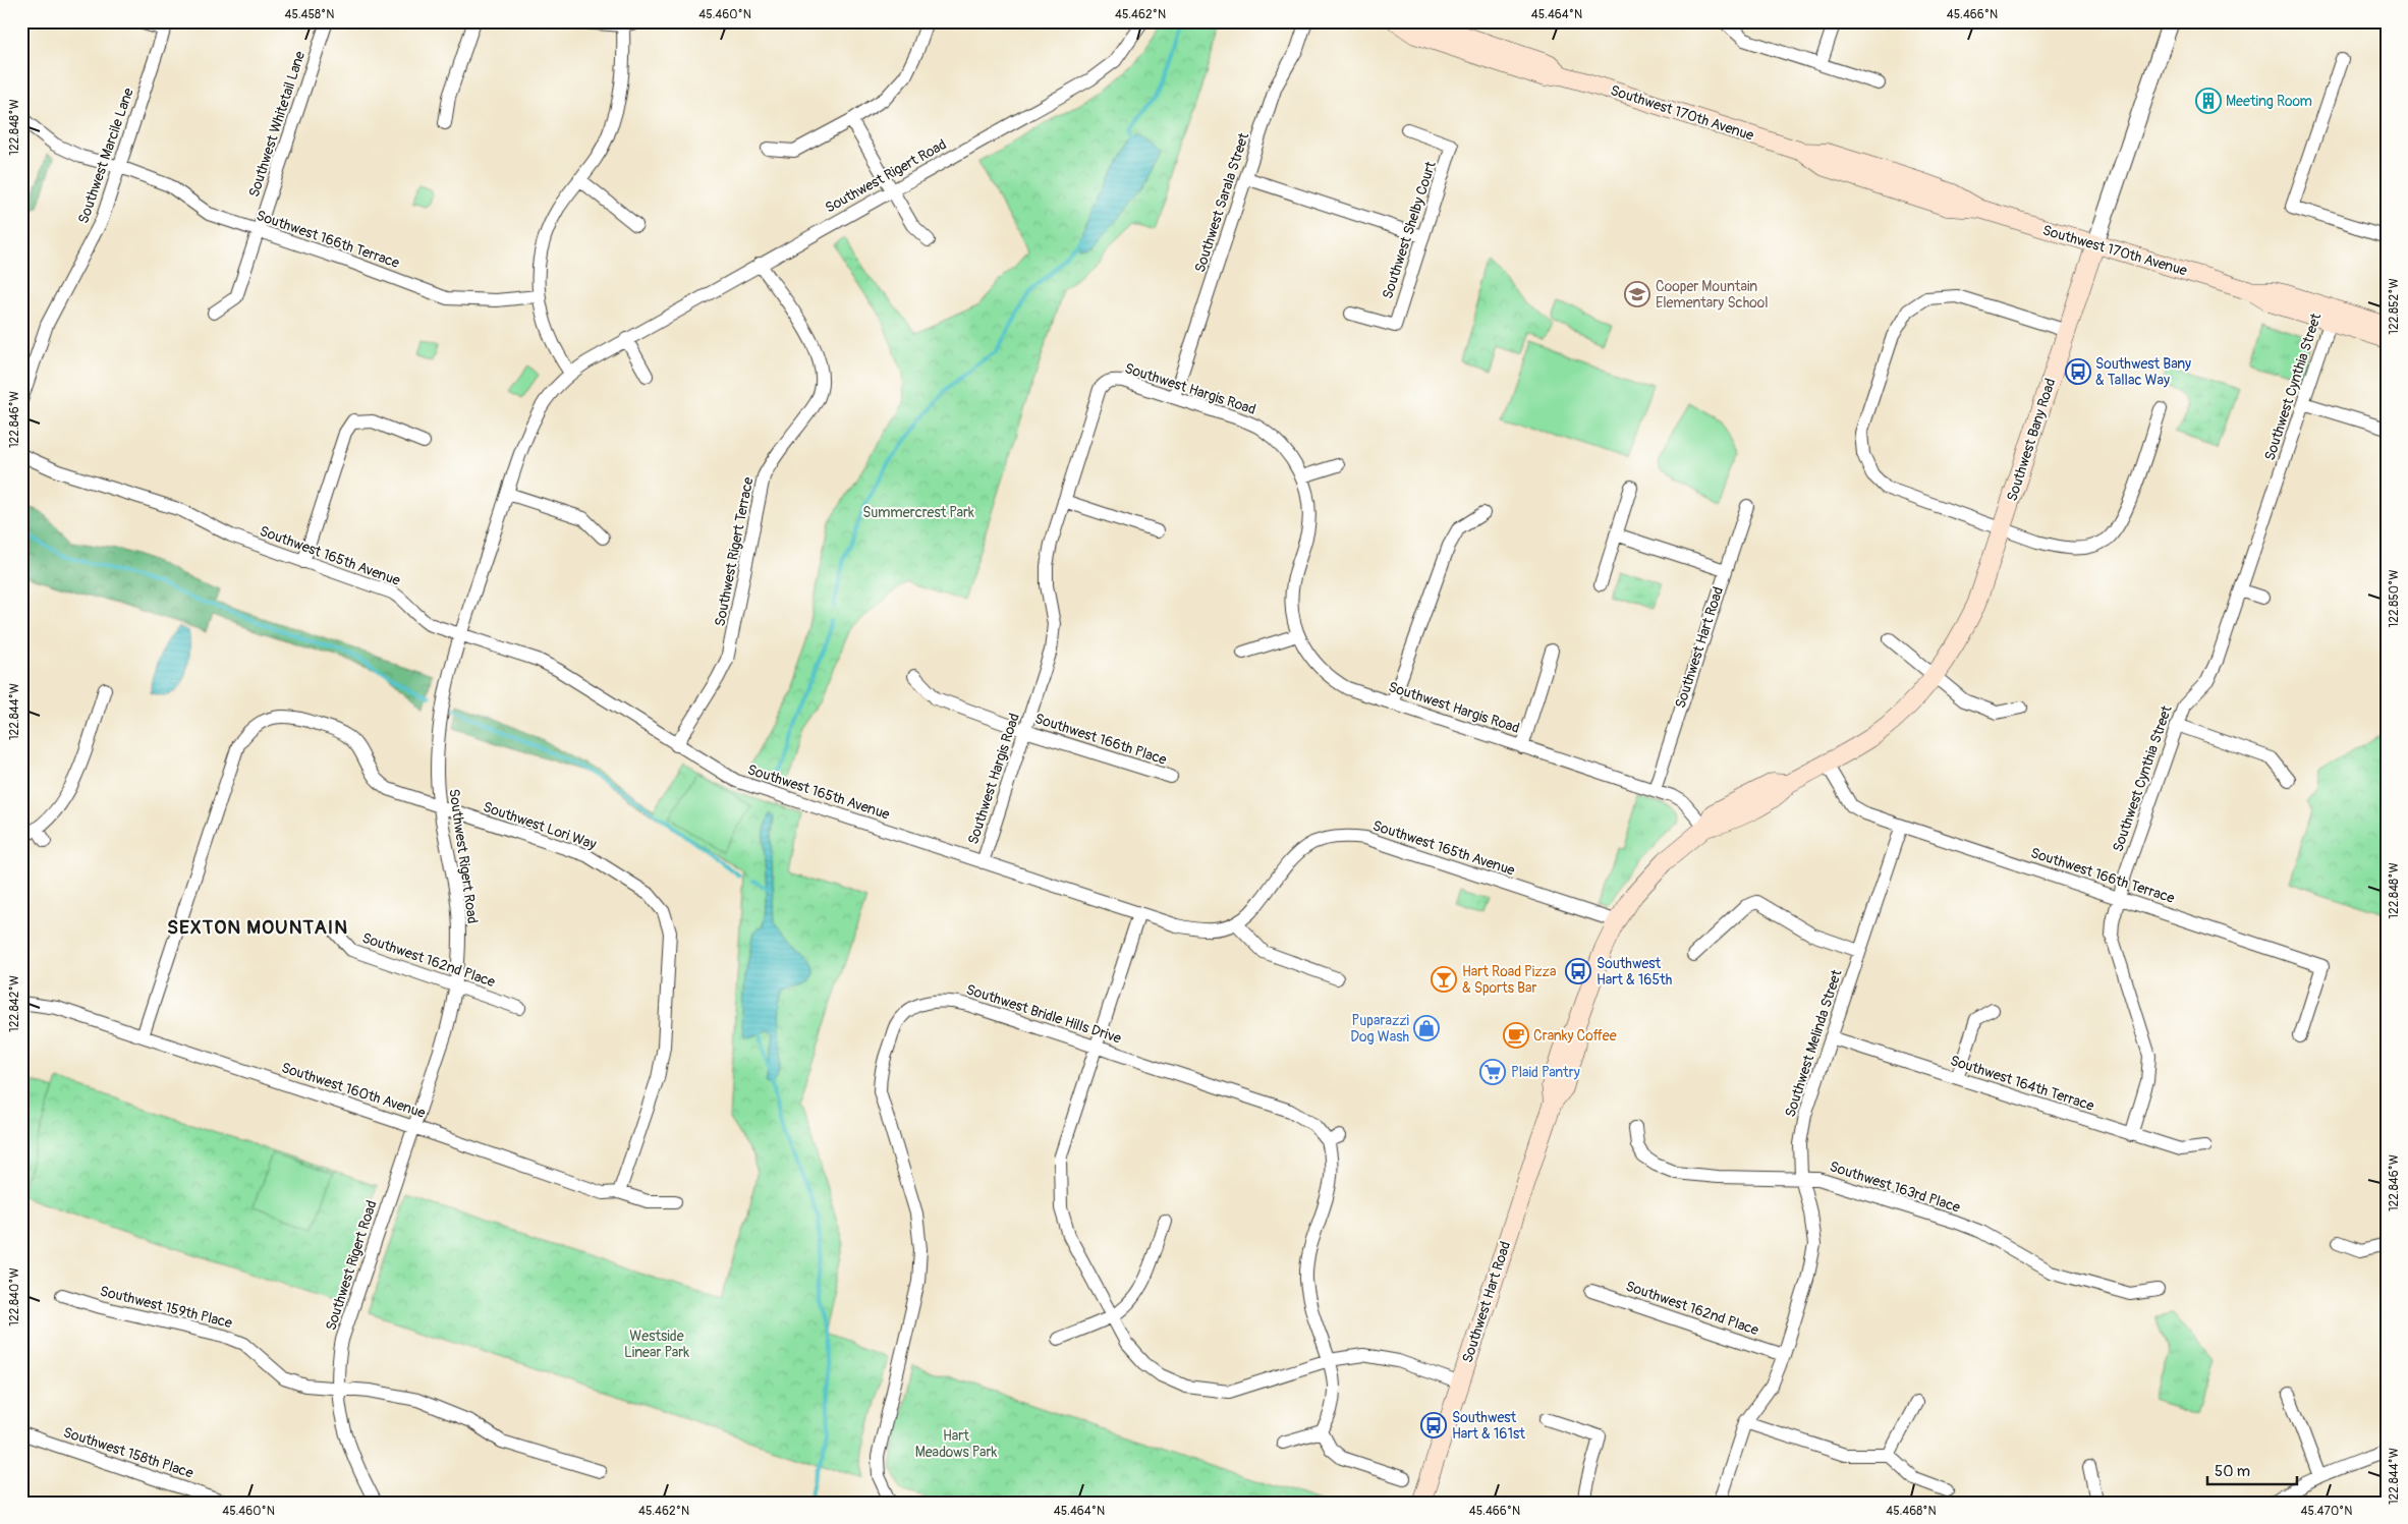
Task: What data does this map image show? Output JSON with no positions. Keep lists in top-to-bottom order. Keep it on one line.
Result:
{"streets":{"main road":["Southwest 170th Avenue","Southwest Bany Road","Southwest Hart Road"],"street":["Southwest Whitetail Lane","Southwest Marcile Lane","Southwest Rigert Road","Southwest Sarala Street","Southwest Shelby Court","Southwest 166th Terrace","Southwest Cynthia Street","Southwest Hargis Road","Southwest Rigert Terrace","Southwest 165th Avenue","Southwest 166th Place","Southwest Lori Way","Southwest 162nd Place","Southwest Bridle Hills Drive","Southwest Melinda Street","Southwest 164th Terrace","Southwest 160th Avenue","Southwest 163rd Place","Southwest 159th Place","Southwest 158th Place"]},"crossings":[["Southwest 170th Avenue","Southwest Cynthia Street"],["Southwest 170th Avenue","Southwest Bany Road"],["Southwest Whitetail Lane","Southwest 166th Terrace"],["Southwest Marcile Lane","Southwest 166th Terrace"],["Southwest Rigert Road","Southwest Rigert Terrace"],["Southwest Rigert Road","Southwest 165th Avenue"],["Southwest Rigert Road","Southwest Lori Way"],["Southwest Rigert Road","Southwest 162nd Place"],["Southwest Rigert Road","Southwest 160th Avenue"],["Southwest Rigert Road","Southwest 159th Place"],["Southwest Sarala Street","Southwest Hargis Road"],["Southwest 166th Terrace","Southwest Cynthia Street"],["Southwest 166th Terrace","Southwest Bany Road"],["Southwest 166th Terrace","Southwest Melinda Street"],["Southwest Cynthia Street","Southwest 164th Terrace"],["Southwest Hargis Road","Southwest Bany Road"],["Southwest Hargis Road","Southwest 165th Avenue"],["Southwest Hargis Road","Southwest Hart Road"],["Southwest Hargis Road","Southwest 166th Place"],["Southwest Bany Road","Southwest 165th Avenue"],["Southwest Bany Road","Southwest Hart Road"],["Southwest Rigert Terrace","Southwest 165th Avenue"],["Southwest 165th Avenue","Southwest Hart Road"],["Southwest Lori Way","Southwest 160th Avenue"],["Southwest 162nd Place","Southwest Melinda Street"],["Southwest Melinda Street","Southwest 164th Terrace"],["Southwest Melinda Street","Southwest 163rd Place"]],"districts":["SEXTON MOUNTAIN"],"parks":["Summercrest Park","Westside Linear Park","Hart Meadows Park"],"places":{"building":["Meeting Room"],"school or university":["Cooper Mountain Elementary School"],"bus stop":["Southwest Bany & Tallac Way","Southwest Hart & 165th","Southwest Hart & 161st"],"bar":["Hart Road Pizza & Sports Bar"],"shop":["Puparazzi Dog Wash"],"cafe":["Cranky Coffee"],"supermarket":["Plaid Pantry"]},"scale_bar":"50 m","coordinates":["45.458°N","45.460°N","45.462°N","45.464°N","45.466°N","122.848°W","122.852°W","122.846°W","122.850°W","122.844°W","122.842°W","122.840°W","45.468°N","45.470°N"]}
